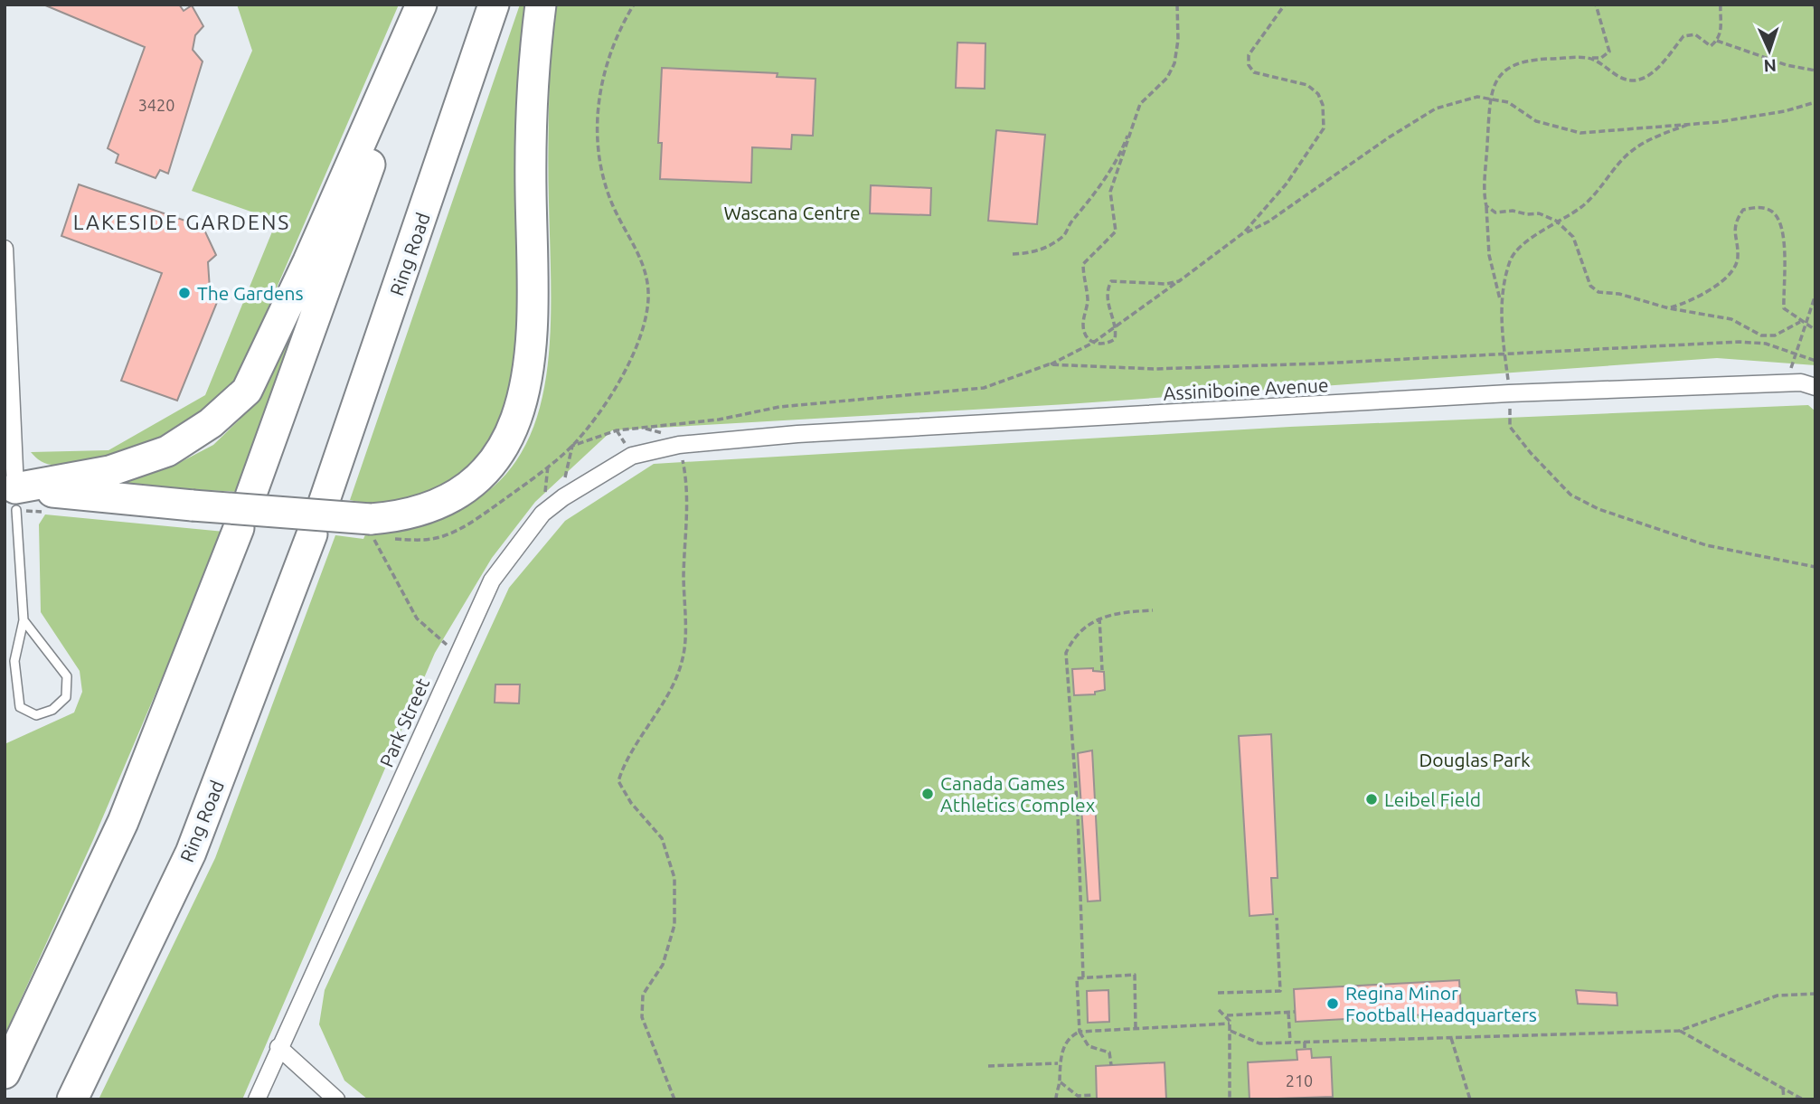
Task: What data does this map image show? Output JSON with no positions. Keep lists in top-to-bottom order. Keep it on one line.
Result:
{"streets":{"highway":["Ring Road"],"street":["Assiniboine Avenue","Park Street"]},"crossings":[["Assiniboine Avenue","Park Street"]],"districts":["LAKESIDE GARDENS"],"parks":["Wascana Centre","Douglas Park"],"places":["The Gardens","Canada Games Athletics Complex","Leibel Field","Regina Minor Football Headquarters"],"house_numbers":["3420","210"],"north":"bottom"}
